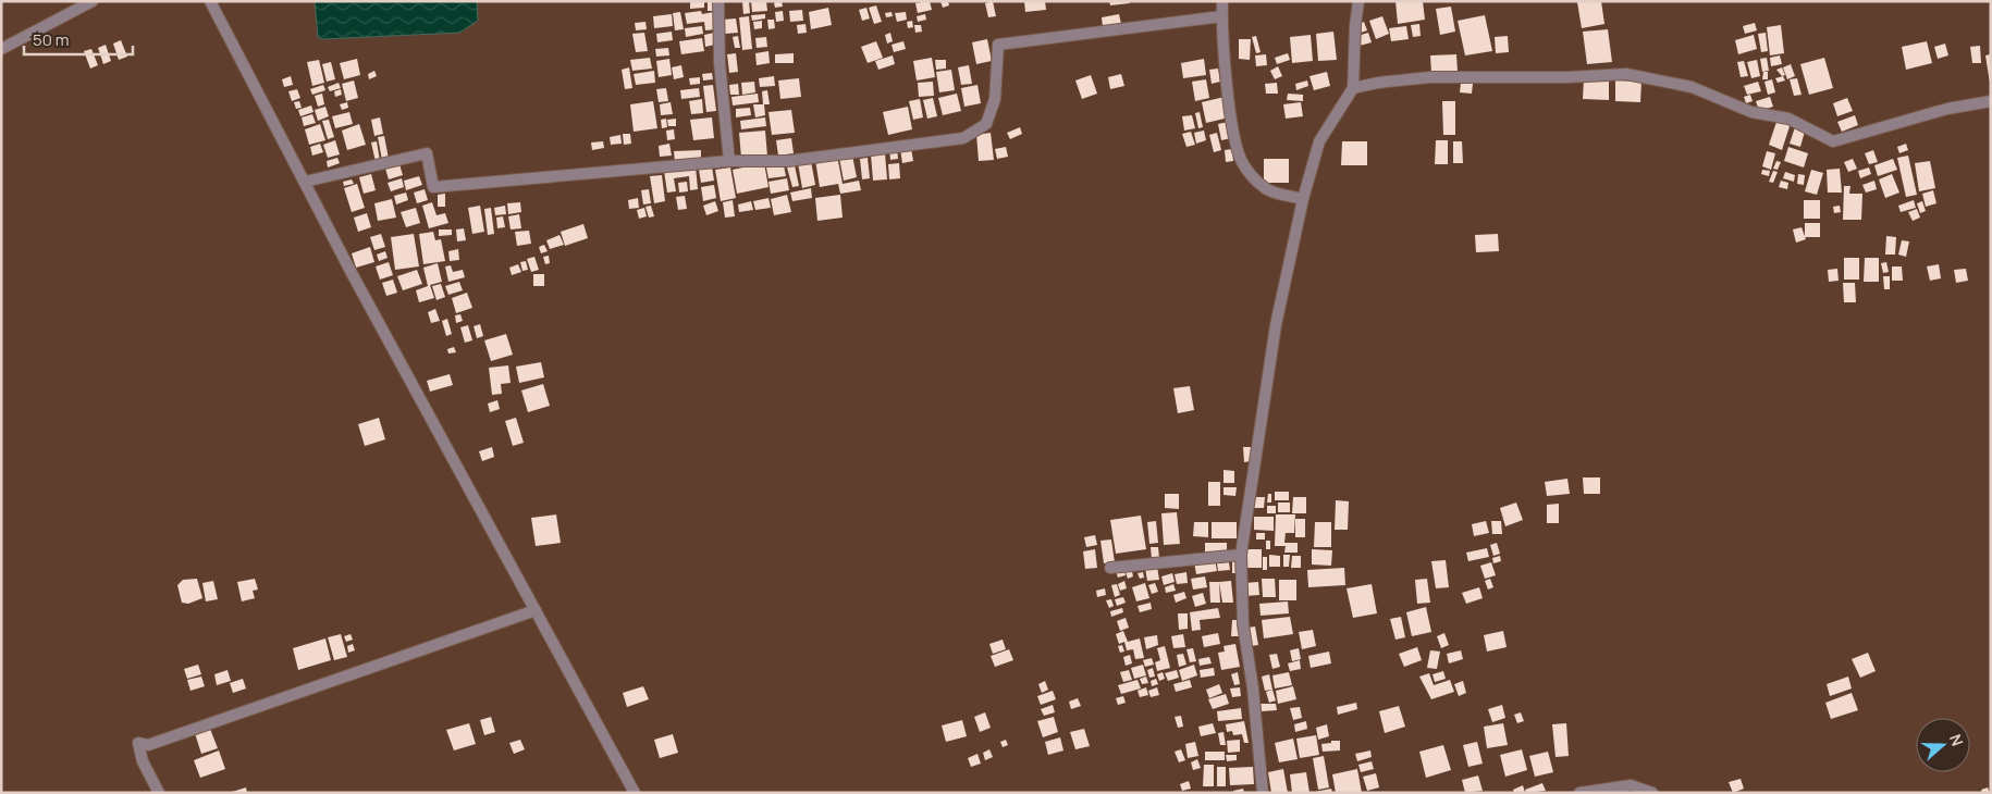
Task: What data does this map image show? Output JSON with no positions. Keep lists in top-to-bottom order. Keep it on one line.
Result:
{"scale_bar":"50 m","north":"right"}
